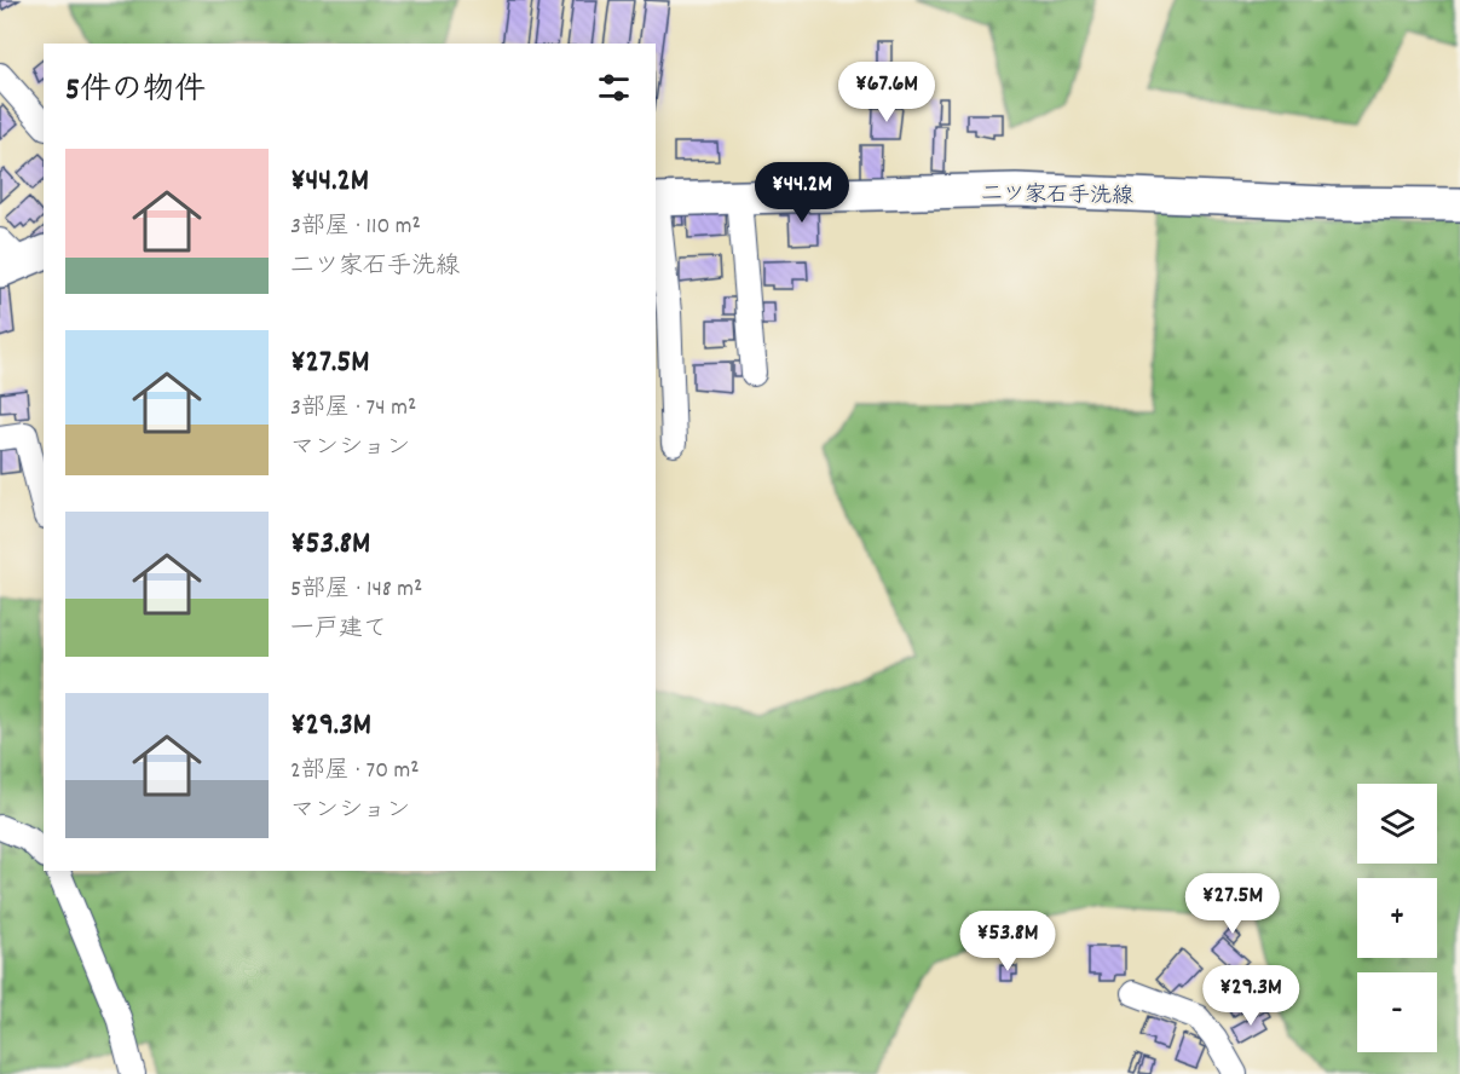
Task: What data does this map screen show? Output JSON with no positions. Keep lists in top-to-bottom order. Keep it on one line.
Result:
{"streets":{"street":["二ツ家石手洗線"]},"page":{"heading":"5件の物件","price":["¥67.6M","¥44.2M","¥27.5M","¥53.8M","¥29.3M"],"list":[{"name":"¥44.2M","note":"3部屋 · 110 m² · 二ツ家石手洗線"},{"name":"¥27.5M","note":"3部屋 · 74 m² · マンション"},{"name":"¥53.8M","note":"5部屋 · 148 m² · 一戸建て"},{"name":"¥29.3M","note":"2部屋 · 70 m² · マンション"}],"map_buttons":["+","−"]}}
